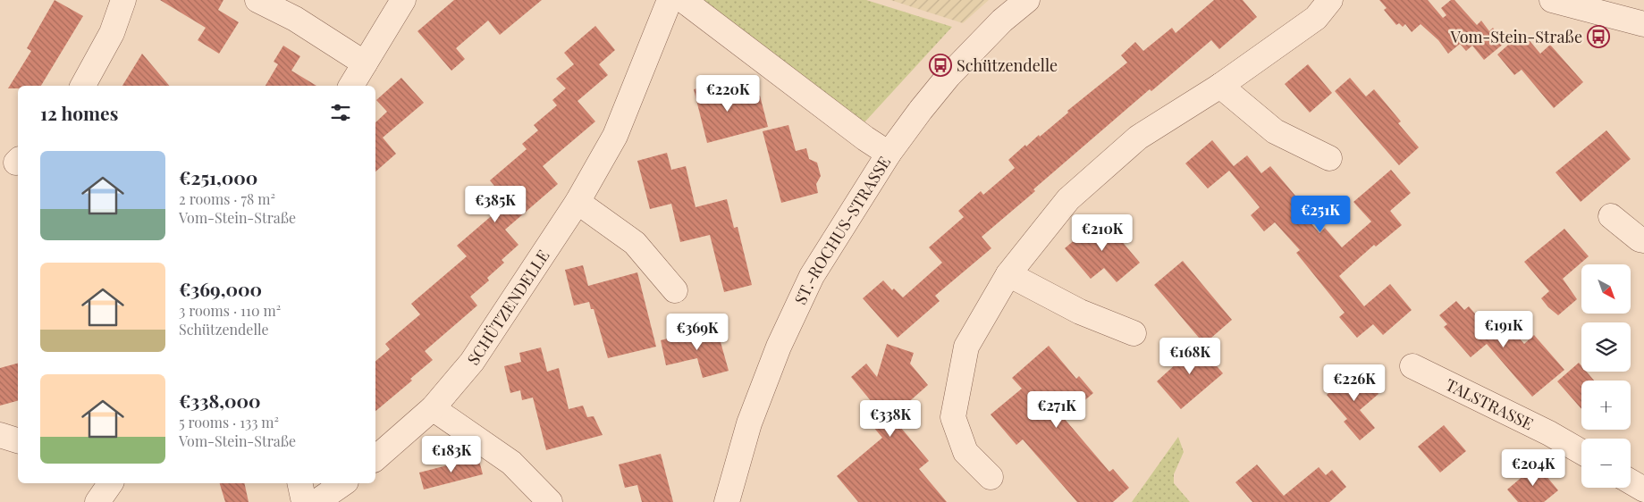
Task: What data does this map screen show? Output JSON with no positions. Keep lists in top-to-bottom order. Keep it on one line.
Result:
{"streets":{"street":["ST.-ROCHUS-STRASSE","SCHÜTZENDELLE","TALSTRASSE"]},"places":{"bus stop":["Vom-Stein-Straße","Schützendelle"]},"north":"bottom right","page":{"price":["€220K","€385K","€251K","€210K","€191K","€369K","€168K","€226K","€271K","€338K","€183K","€204K"],"heading":"12 homes","list":[{"name":"€251,000","note":"2 rooms · 78 m² · Vom-Stein-Straße"},{"name":"€369,000","note":"3 rooms · 110 m² · Schützendelle"},{"name":"€338,000","note":"5 rooms · 133 m² · Vom-Stein-Straße"}],"map_buttons":["+","−"]}}
